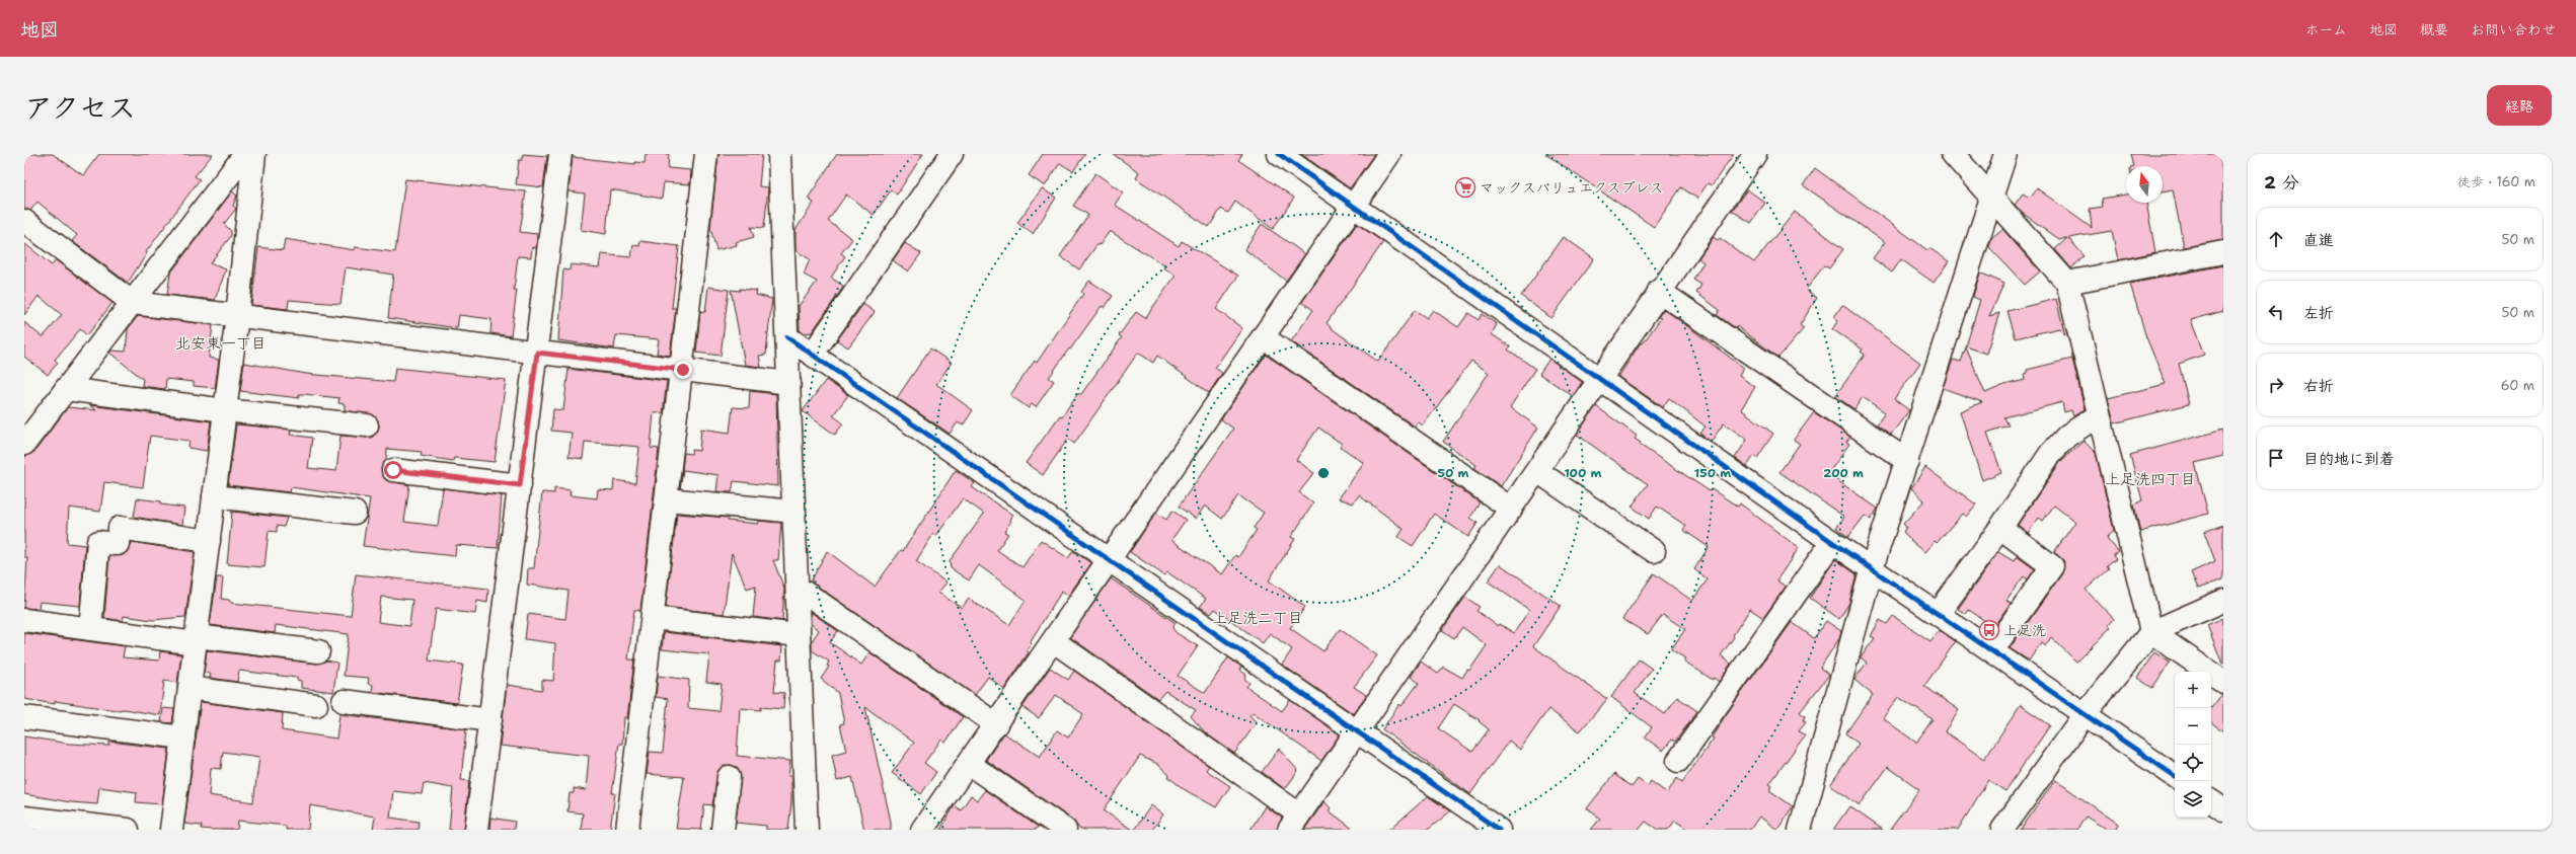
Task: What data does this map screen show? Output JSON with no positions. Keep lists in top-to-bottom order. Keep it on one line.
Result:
{"districts":["北安東一丁目","上足洗四丁目","上足洗二丁目"],"places":{"supermarket":["マックスバリュエクスプレス"],"bus stop":["上足洗"]},"north":"top","page":{"header":"地図","nav":["ホーム","地図","概要","お問い合わせ"],"title":"アクセス","buttons":"経路","heading":["2 分","徒歩 · 160 m"],"list":[["直進","50 m"],["左折","50 m"],["右折","60 m"],"目的地に到着"],"map_buttons":["+","−"]},"rings":["50 m","100 m","150 m","200 m"]}
